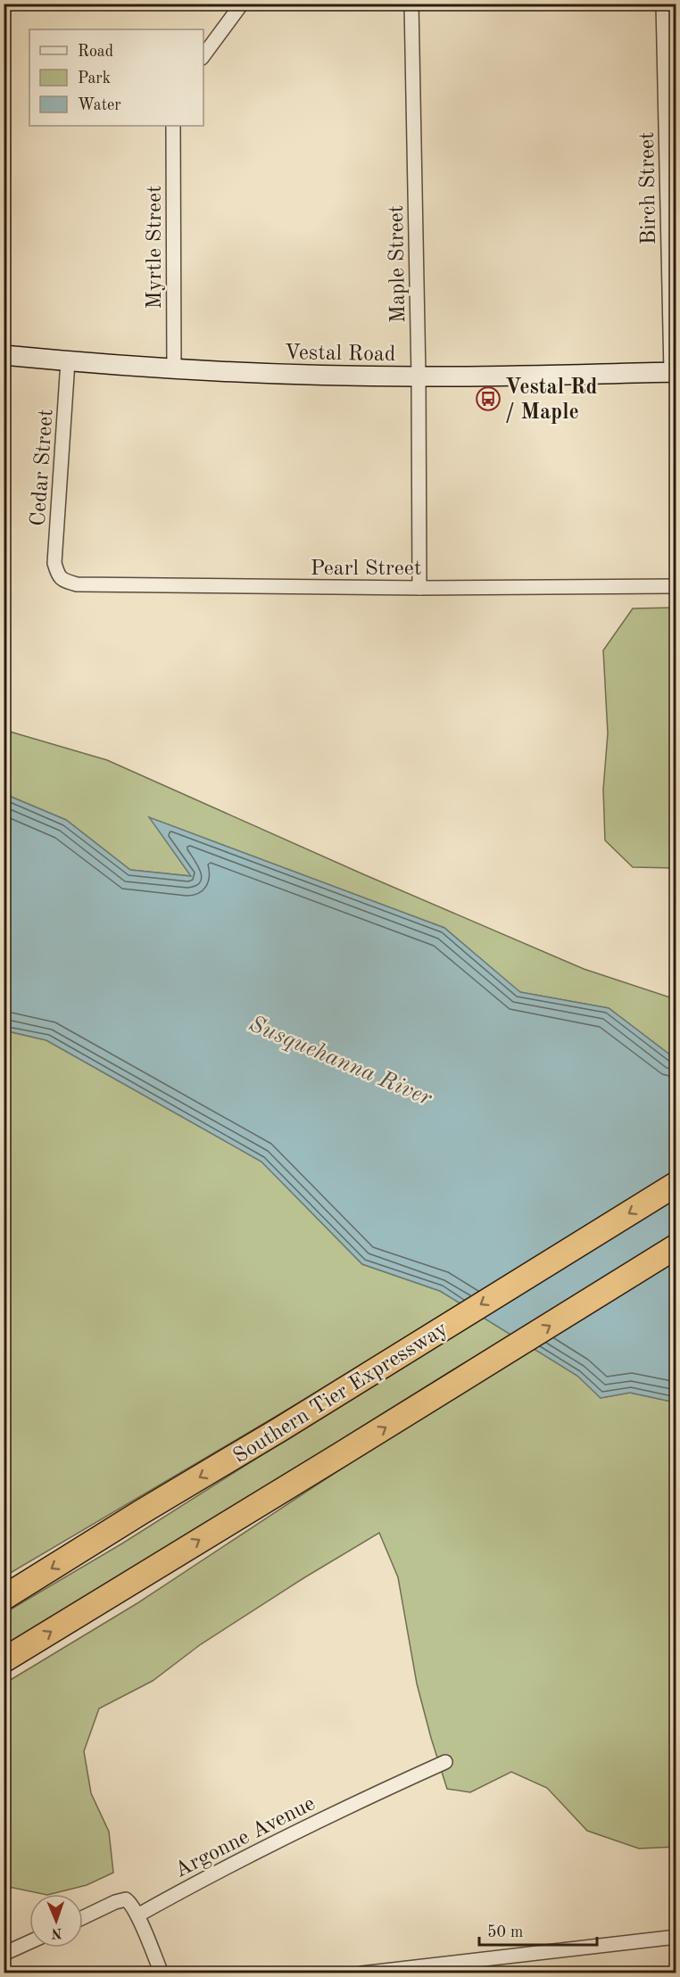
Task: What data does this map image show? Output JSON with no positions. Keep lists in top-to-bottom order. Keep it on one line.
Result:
{"streets":{"highway":["Southern Tier Expressway"],"street":["Birch Street","Myrtle Street","Maple Street","Vestal Road","Cedar Street","Pearl Street","Argonne Avenue"]},"crossings":[["Birch Street","Vestal Road"],["Myrtle Street","Vestal Road"],["Maple Street","Vestal Road"],["Maple Street","Pearl Street"],["Vestal Road","Cedar Street"],["Cedar Street","Pearl Street"]],"water":["Susquehanna River"],"places":{"bus stop":["Vestal Rd / Maple"]},"legend":["Road","Park","Water"],"scale_bar":"50 m","north":"bottom"}
